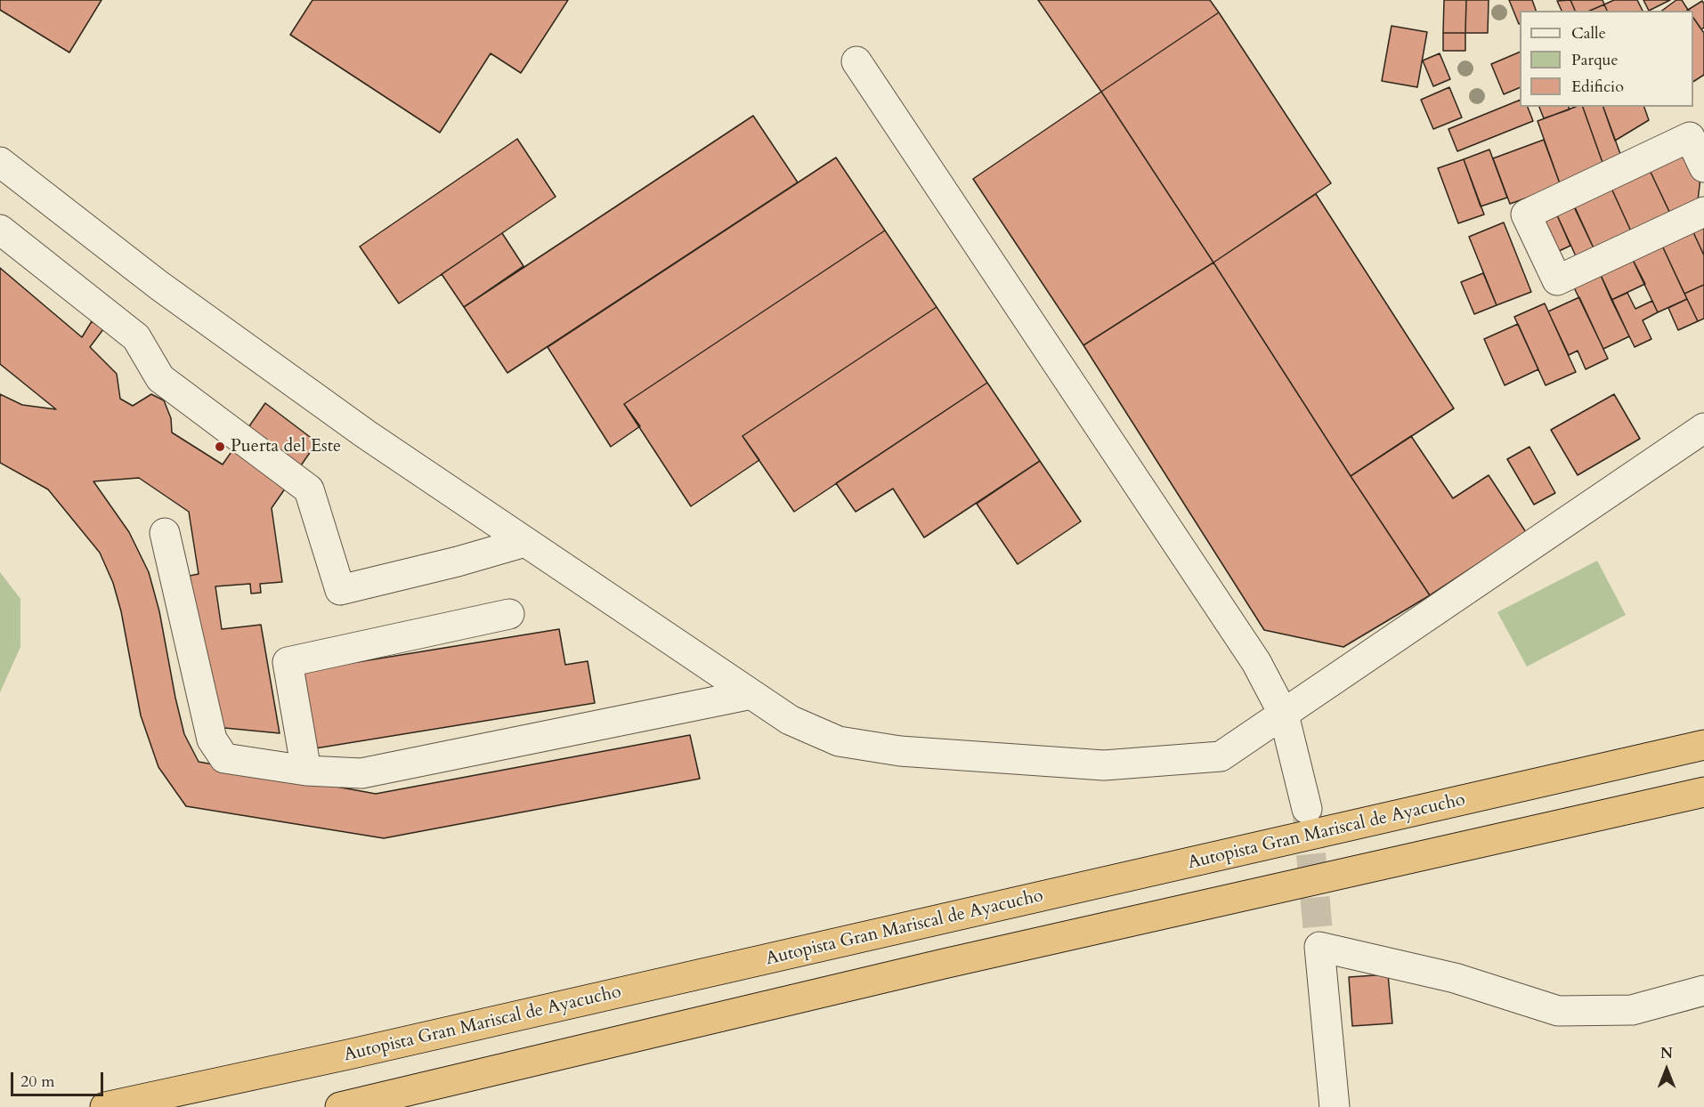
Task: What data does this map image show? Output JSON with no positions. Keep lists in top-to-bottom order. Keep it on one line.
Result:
{"streets":{"highway":["Autopista Gran Mariscal de Ayacucho"]},"places":["Puerta del Este"],"legend":["Calle","Parque","Edificio"],"scale_bar":"20 m","north":"top"}
